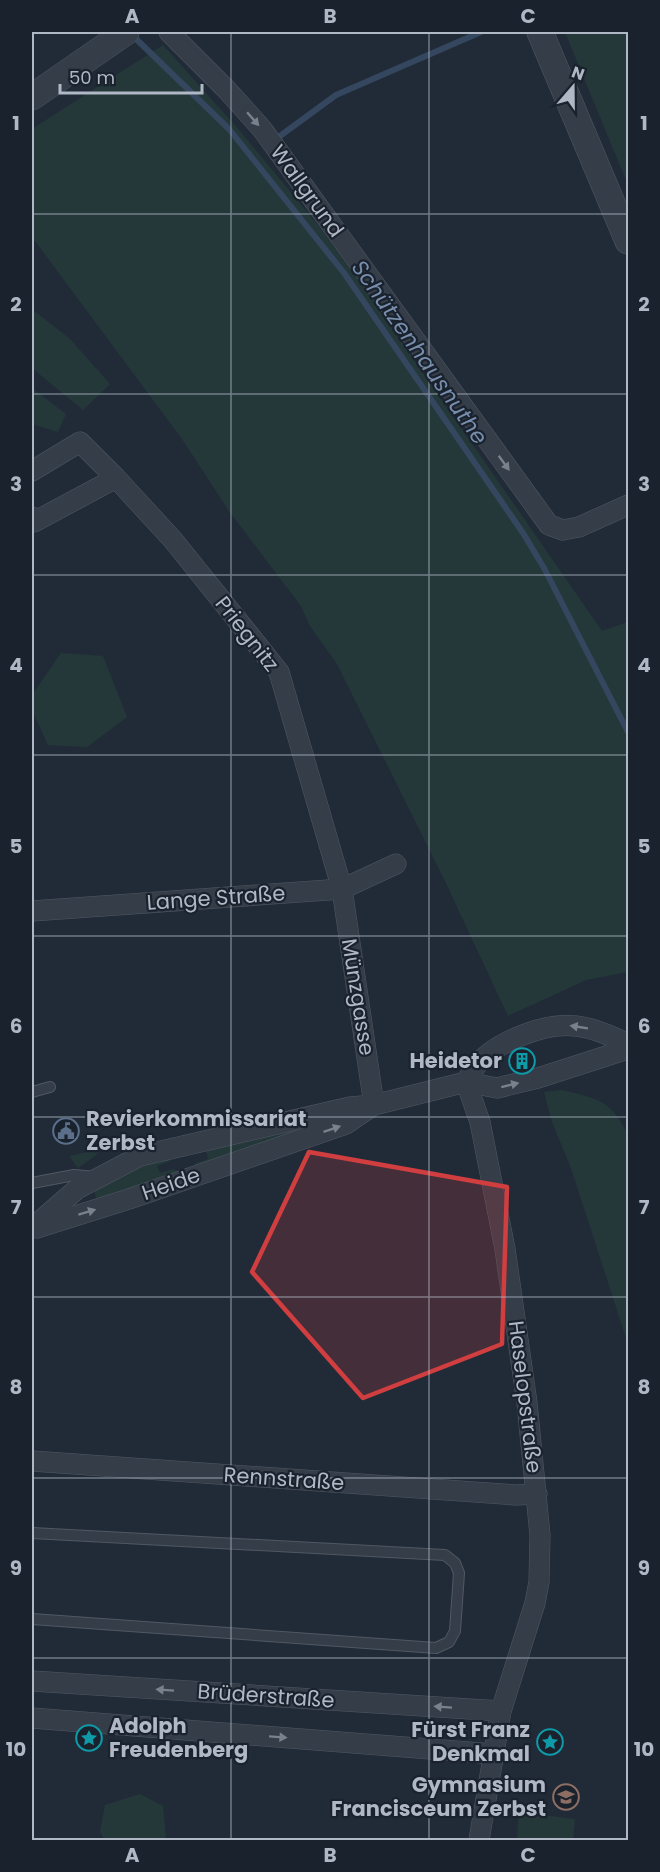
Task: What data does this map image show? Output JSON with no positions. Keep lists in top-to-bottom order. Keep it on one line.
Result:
{"streets":{"street":["Wallgrund","Priegnitz","Lange Straße","Münzgasse","Heide","Haselopstraße","Rennstraße","Brüderstraße"]},"crossings":[["Priegnitz","Lange Straße"],["Priegnitz","Münzgasse"],["Lange Straße","Münzgasse"],["Münzgasse","Heide"],["Heide","Haselopstraße"],["Haselopstraße","Rennstraße"],["Haselopstraße","Brüderstraße"]],"one_way":["Wallgrund"],"water":["Schützenhausnuthe"],"places":{"building":["Heidetor"],"public building":["Revierkommissariat Zerbst"],"place":["Adolph Freudenberg","Fürst Franz Denkmal"],"school or university":["Gymnasium Francisceum Zerbst"]},"scale_bar":"50 m","north":"top","grid":{"columns":["A","B","C"],"rows":["1","2","3","4","5","6","7","8","9","10"]}}
